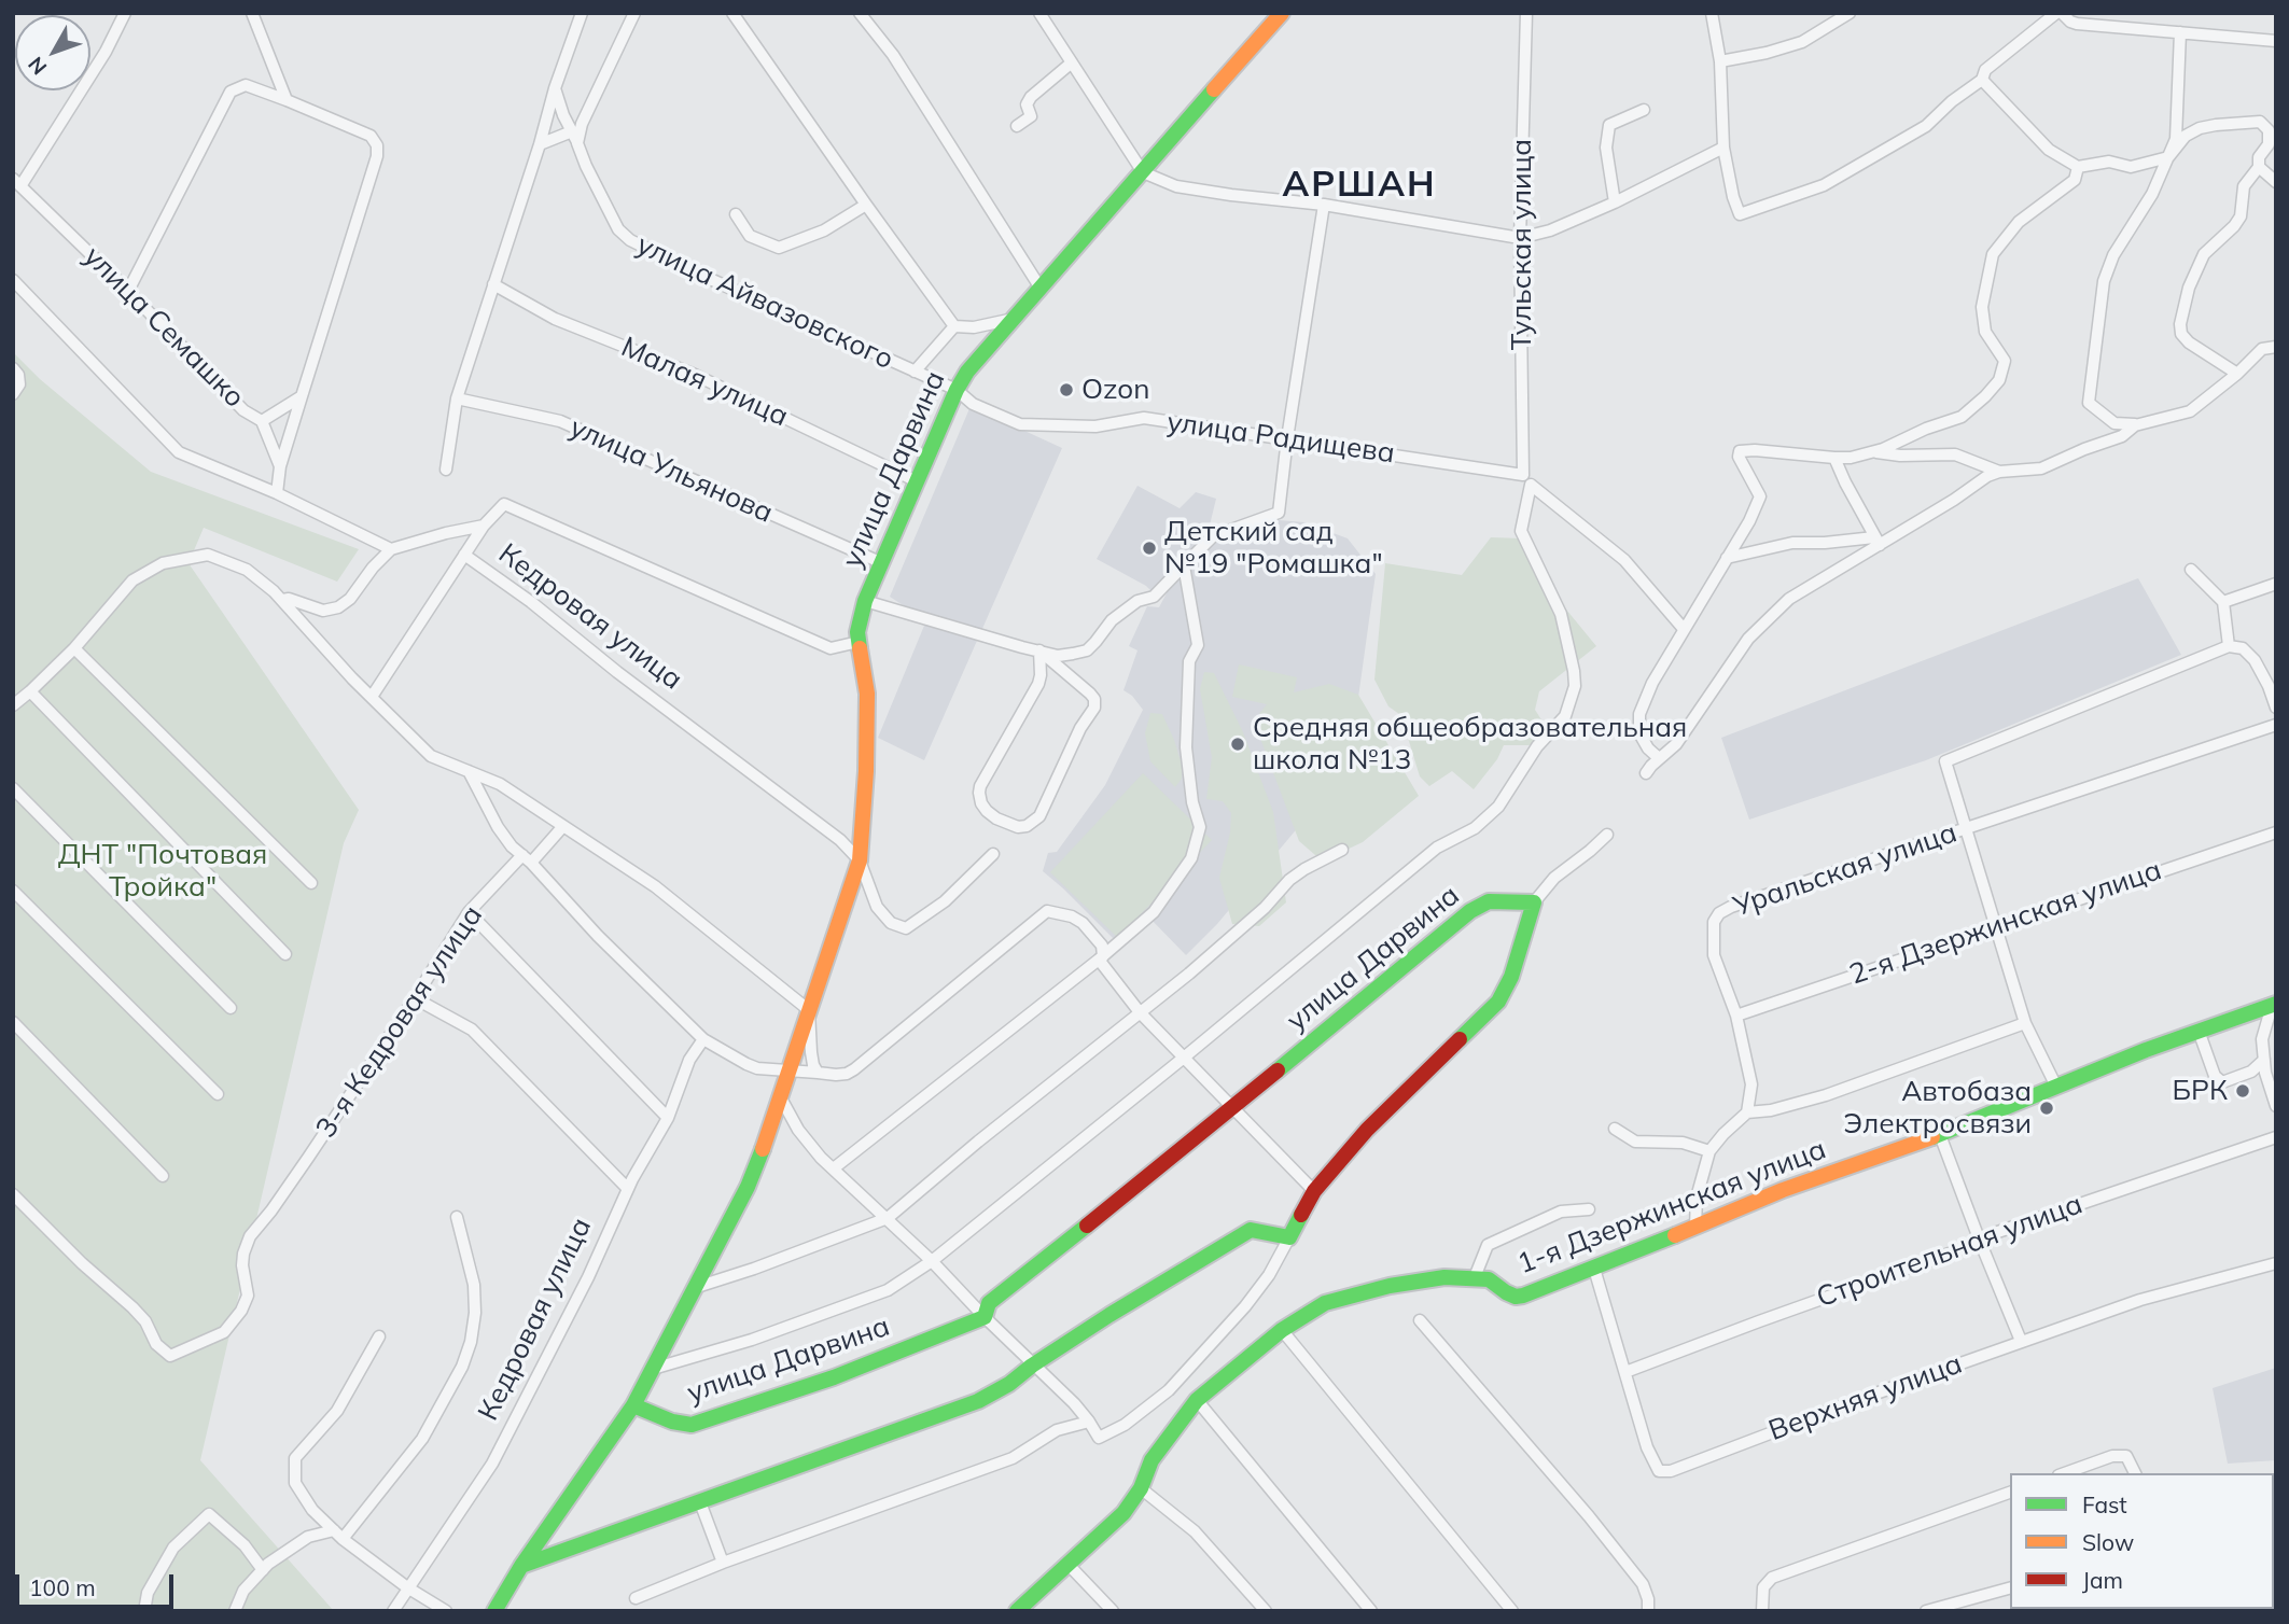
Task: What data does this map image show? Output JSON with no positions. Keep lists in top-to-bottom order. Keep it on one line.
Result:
{"streets":{"street":["Тульская улица","улица Айвазовского","улица Семашко","Малая улица","улица Радищева","улица Дарвина","улица Ульянова","Кедровая улица","Уральская улица","2-я Дзержинская улица","3-я Кедровая улица","1-я Дзержинская улица","Строительная улица","Верхняя улица"]},"crossings":[["Тульская улица","улица Радищева"],["Тульская улица","улица Дарвина"],["улица Айвазовского","улица Радищева"],["улица Айвазовского","улица Дарвина"],["Малая улица","улица Дарвина"],["улица Радищева","улица Дарвина"],["улица Дарвина","улица Ульянова"],["улица Дарвина","Кедровая улица"],["Уральская улица","2-я Дзержинская улица"],["1-я Дзержинская улица","Верхняя улица"],["Строительная улица","Верхняя улица"]],"districts":["АРШАН"],"parks":["ДНТ \"Почтовая Тройка\""],"places":["Ozon","Детский сад №19 \"Ромашка\"","Средняя общеобразовательная школа №13","БРК","Автобаза Электросвязи"],"legend":["Fast","Slow","Jam"],"scale_bar":"100 m","north":"bottom left"}
